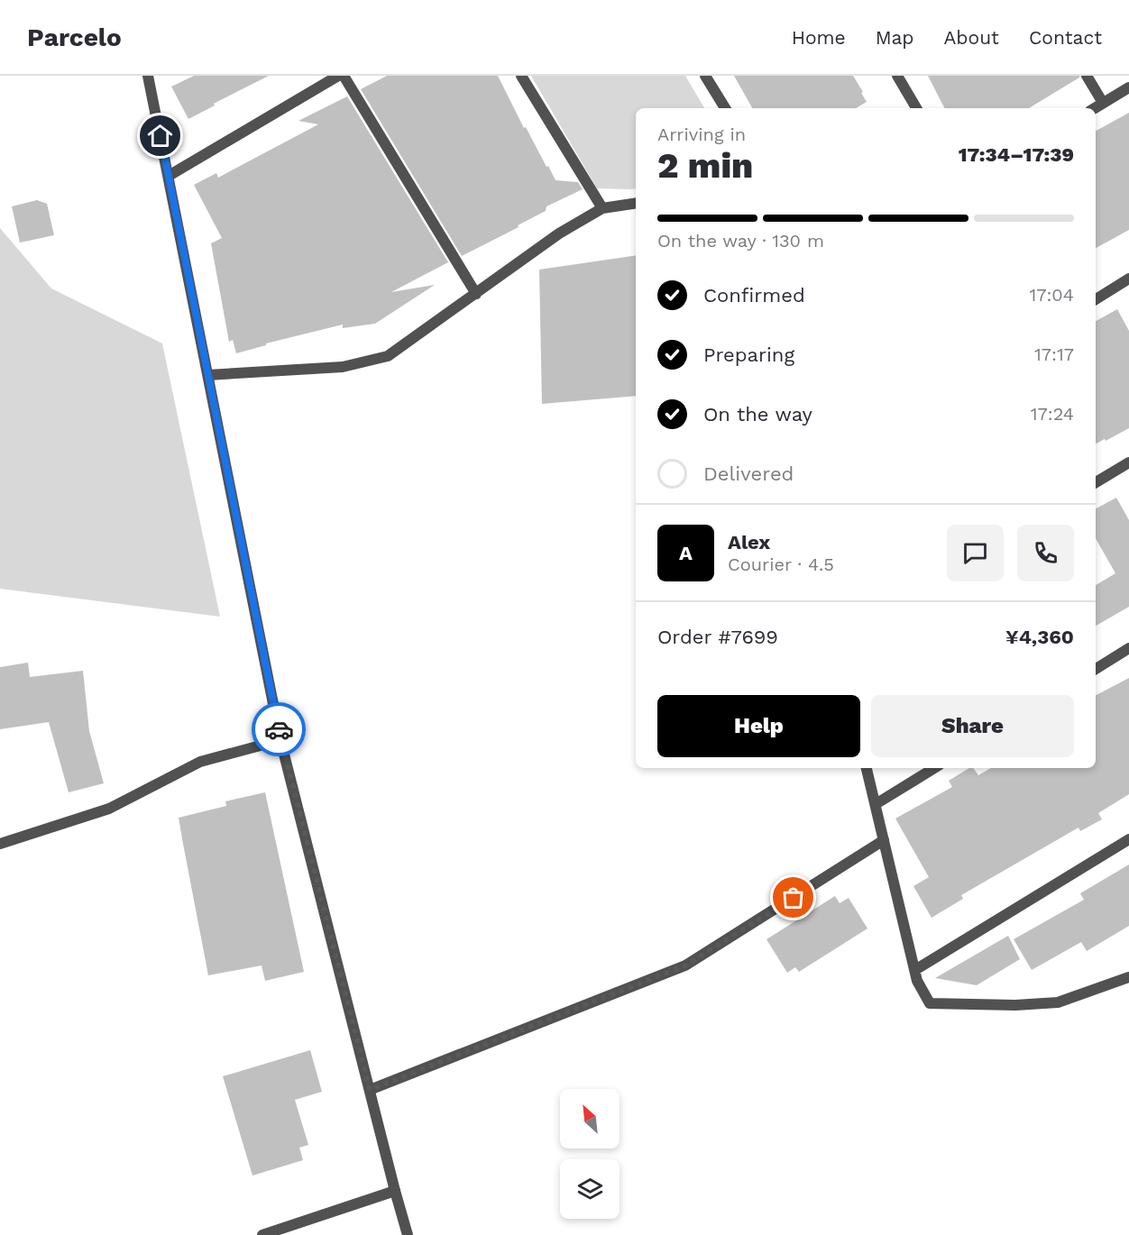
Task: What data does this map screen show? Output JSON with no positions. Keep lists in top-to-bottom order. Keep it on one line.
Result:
{"north":"top left","page":{"header":"Parcelo","nav":["Home","Map","About","Contact"],"heading":["2 min","Arriving in","17:34–17:39"],"panel":["Alex","Courier · 4.5","Order #7699","¥4,360"],"bar":"On the way · 130 m","list":[["Confirmed","17:04"],["Preparing","17:17"],["On the way","17:24"],"Delivered"],"round":"A","buttons":["Help","Share"]}}
